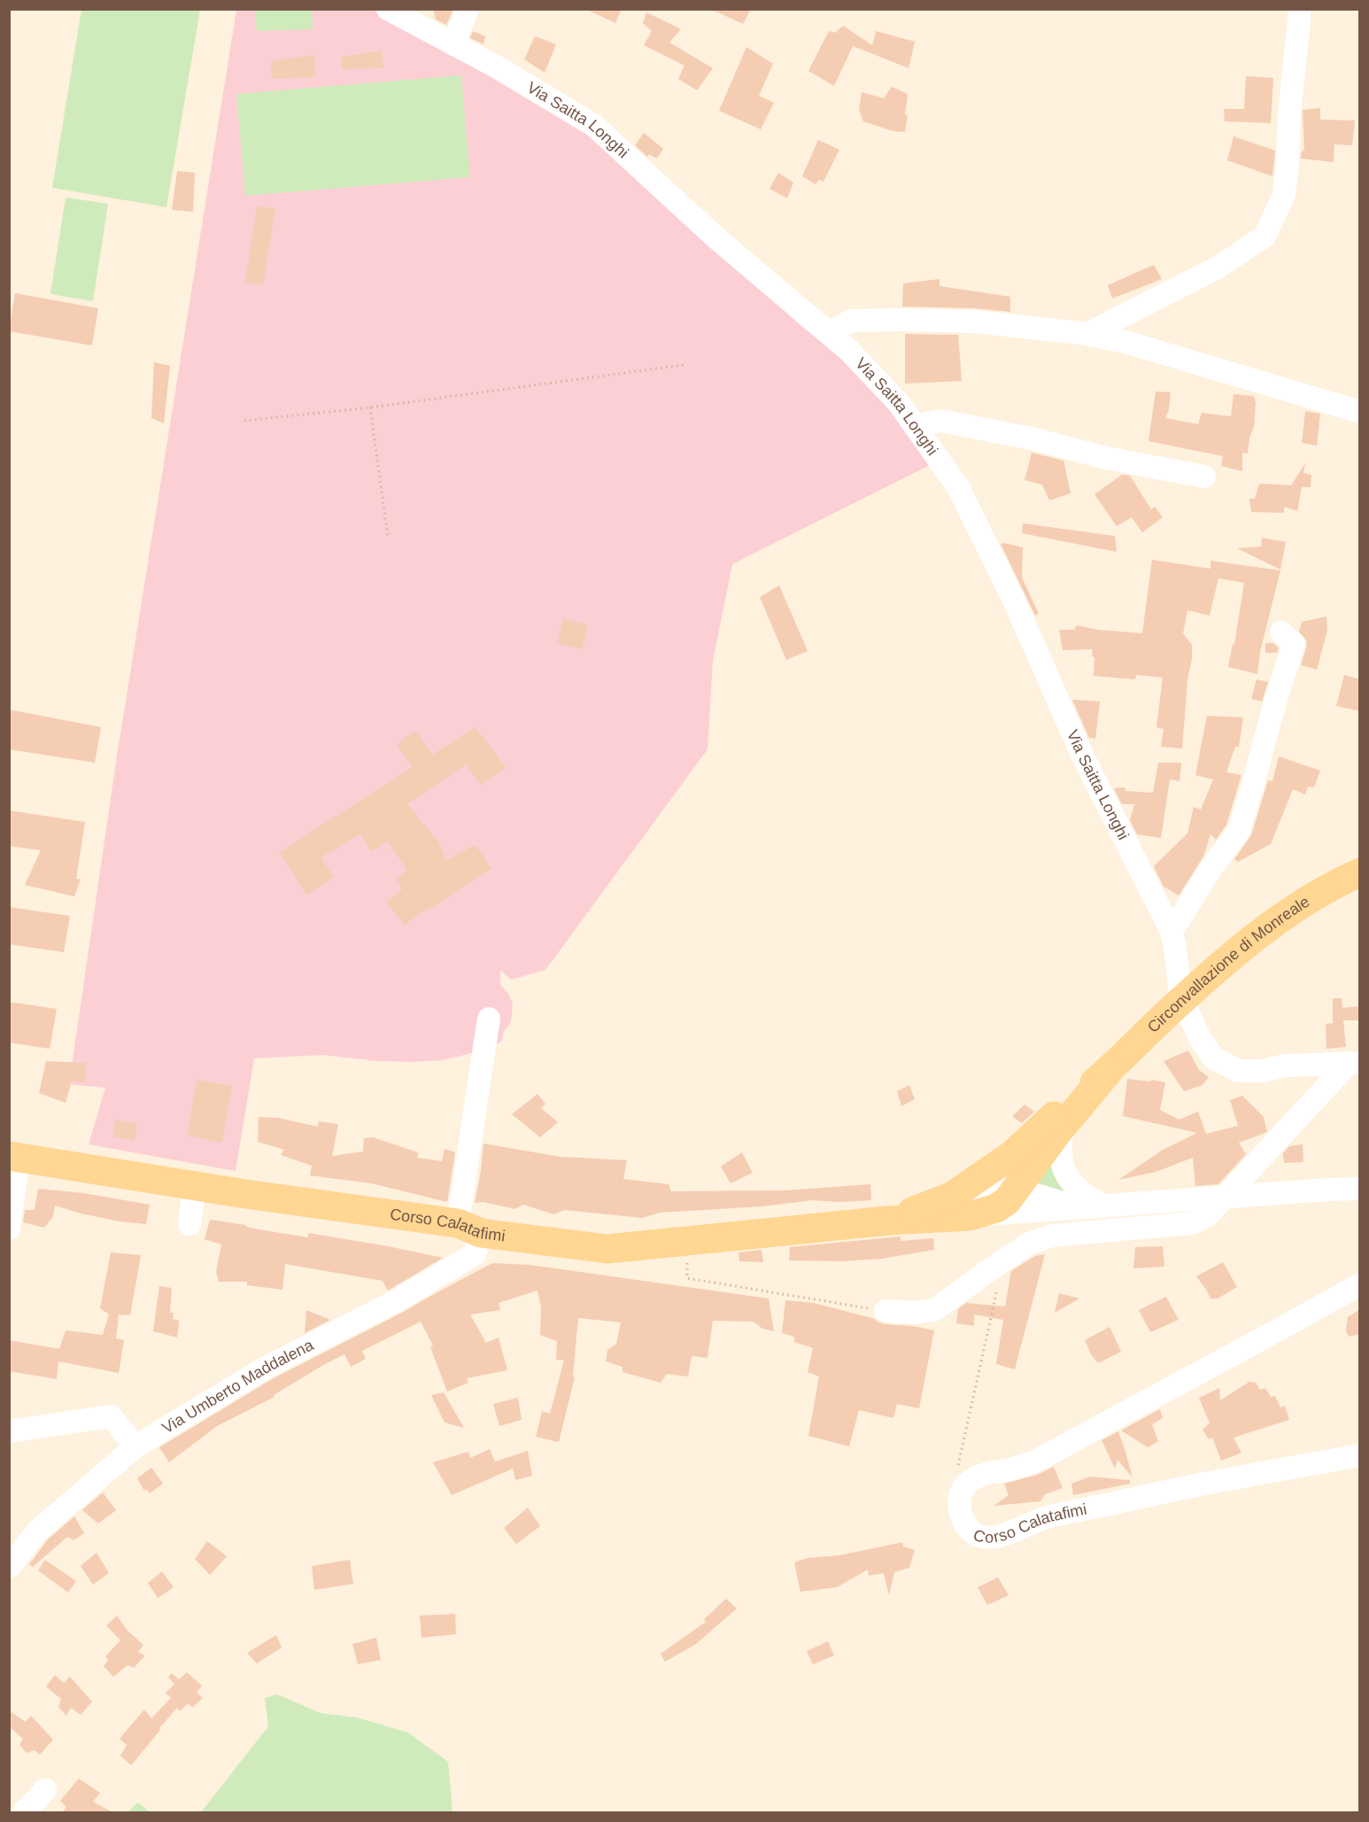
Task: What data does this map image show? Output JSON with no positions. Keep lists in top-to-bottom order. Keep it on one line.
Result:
{"streets":{"main road":["Circonvallazione di Monreale","Corso Calatafimi"],"street":["Via Saitta Longhi","Via Umberto Maddalena"]},"crossings":[["Corso Calatafimi","Via Umberto Maddalena"]]}
